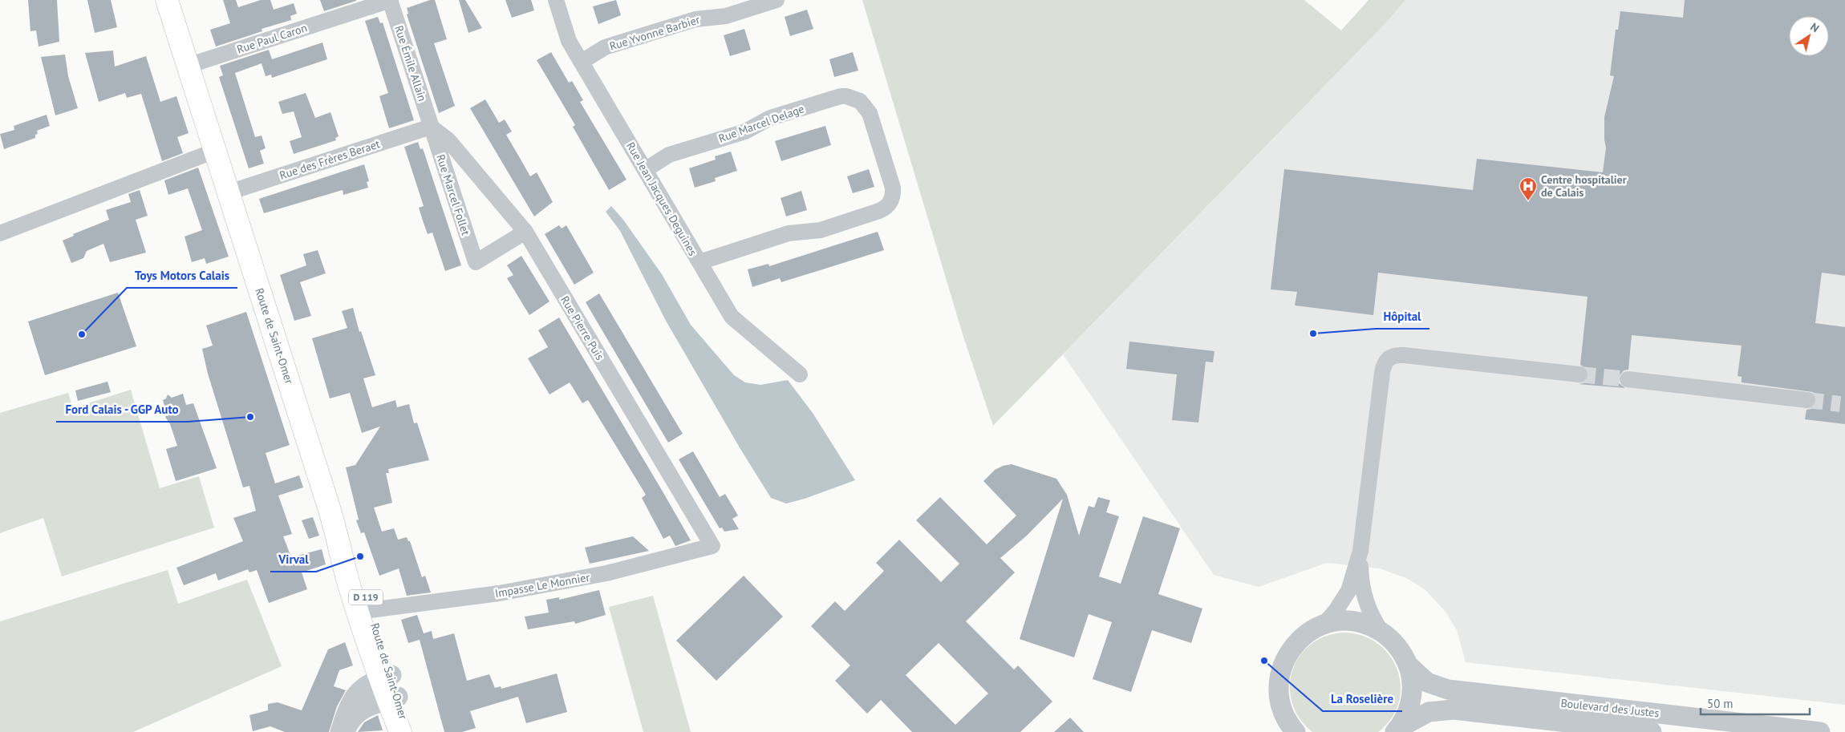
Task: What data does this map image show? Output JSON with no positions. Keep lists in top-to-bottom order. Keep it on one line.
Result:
{"streets":{"main road":["Route de Saint-Omer","D 119"],"street":["Rue Yvonne Barbier","Rue Paul Caron","Rue Émile Allain","Rue Marcel Delage","Rue des Frères Beraet","Rue Marcel Follet","Rue Jean Jacques Deguines","Rue Pierre Puis","Impasse Le Monnier","Boulevard des Justes"]},"crossings":[["Rue Yvonne Barbier","Rue Jean Jacques Deguines"],["Rue Paul Caron","Rue Émile Allain"],["Rue Paul Caron","Route de Saint-Omer"],["Rue Émile Allain","Rue des Frères Beraet"],["Rue Émile Allain","Rue Marcel Follet"],["Rue Émile Allain","Rue Pierre Puis"],["Rue Marcel Delage","Rue Jean Jacques Deguines"],["Rue des Frères Beraet","Rue Marcel Follet"],["Rue des Frères Beraet","Rue Pierre Puis"],["Rue des Frères Beraet","Route de Saint-Omer"],["Rue Marcel Follet","Rue Pierre Puis"],["Rue Pierre Puis","Impasse Le Monnier"],["Route de Saint-Omer","Impasse Le Monnier"]],"places":{"hospital":["Centre hospitalier de Calais"],"other":["Hôpital","Toys Motors Calais","Ford Calais - GGP Auto","Virval","La Roselière"]},"scale_bar":"50 m","north":"top right"}
